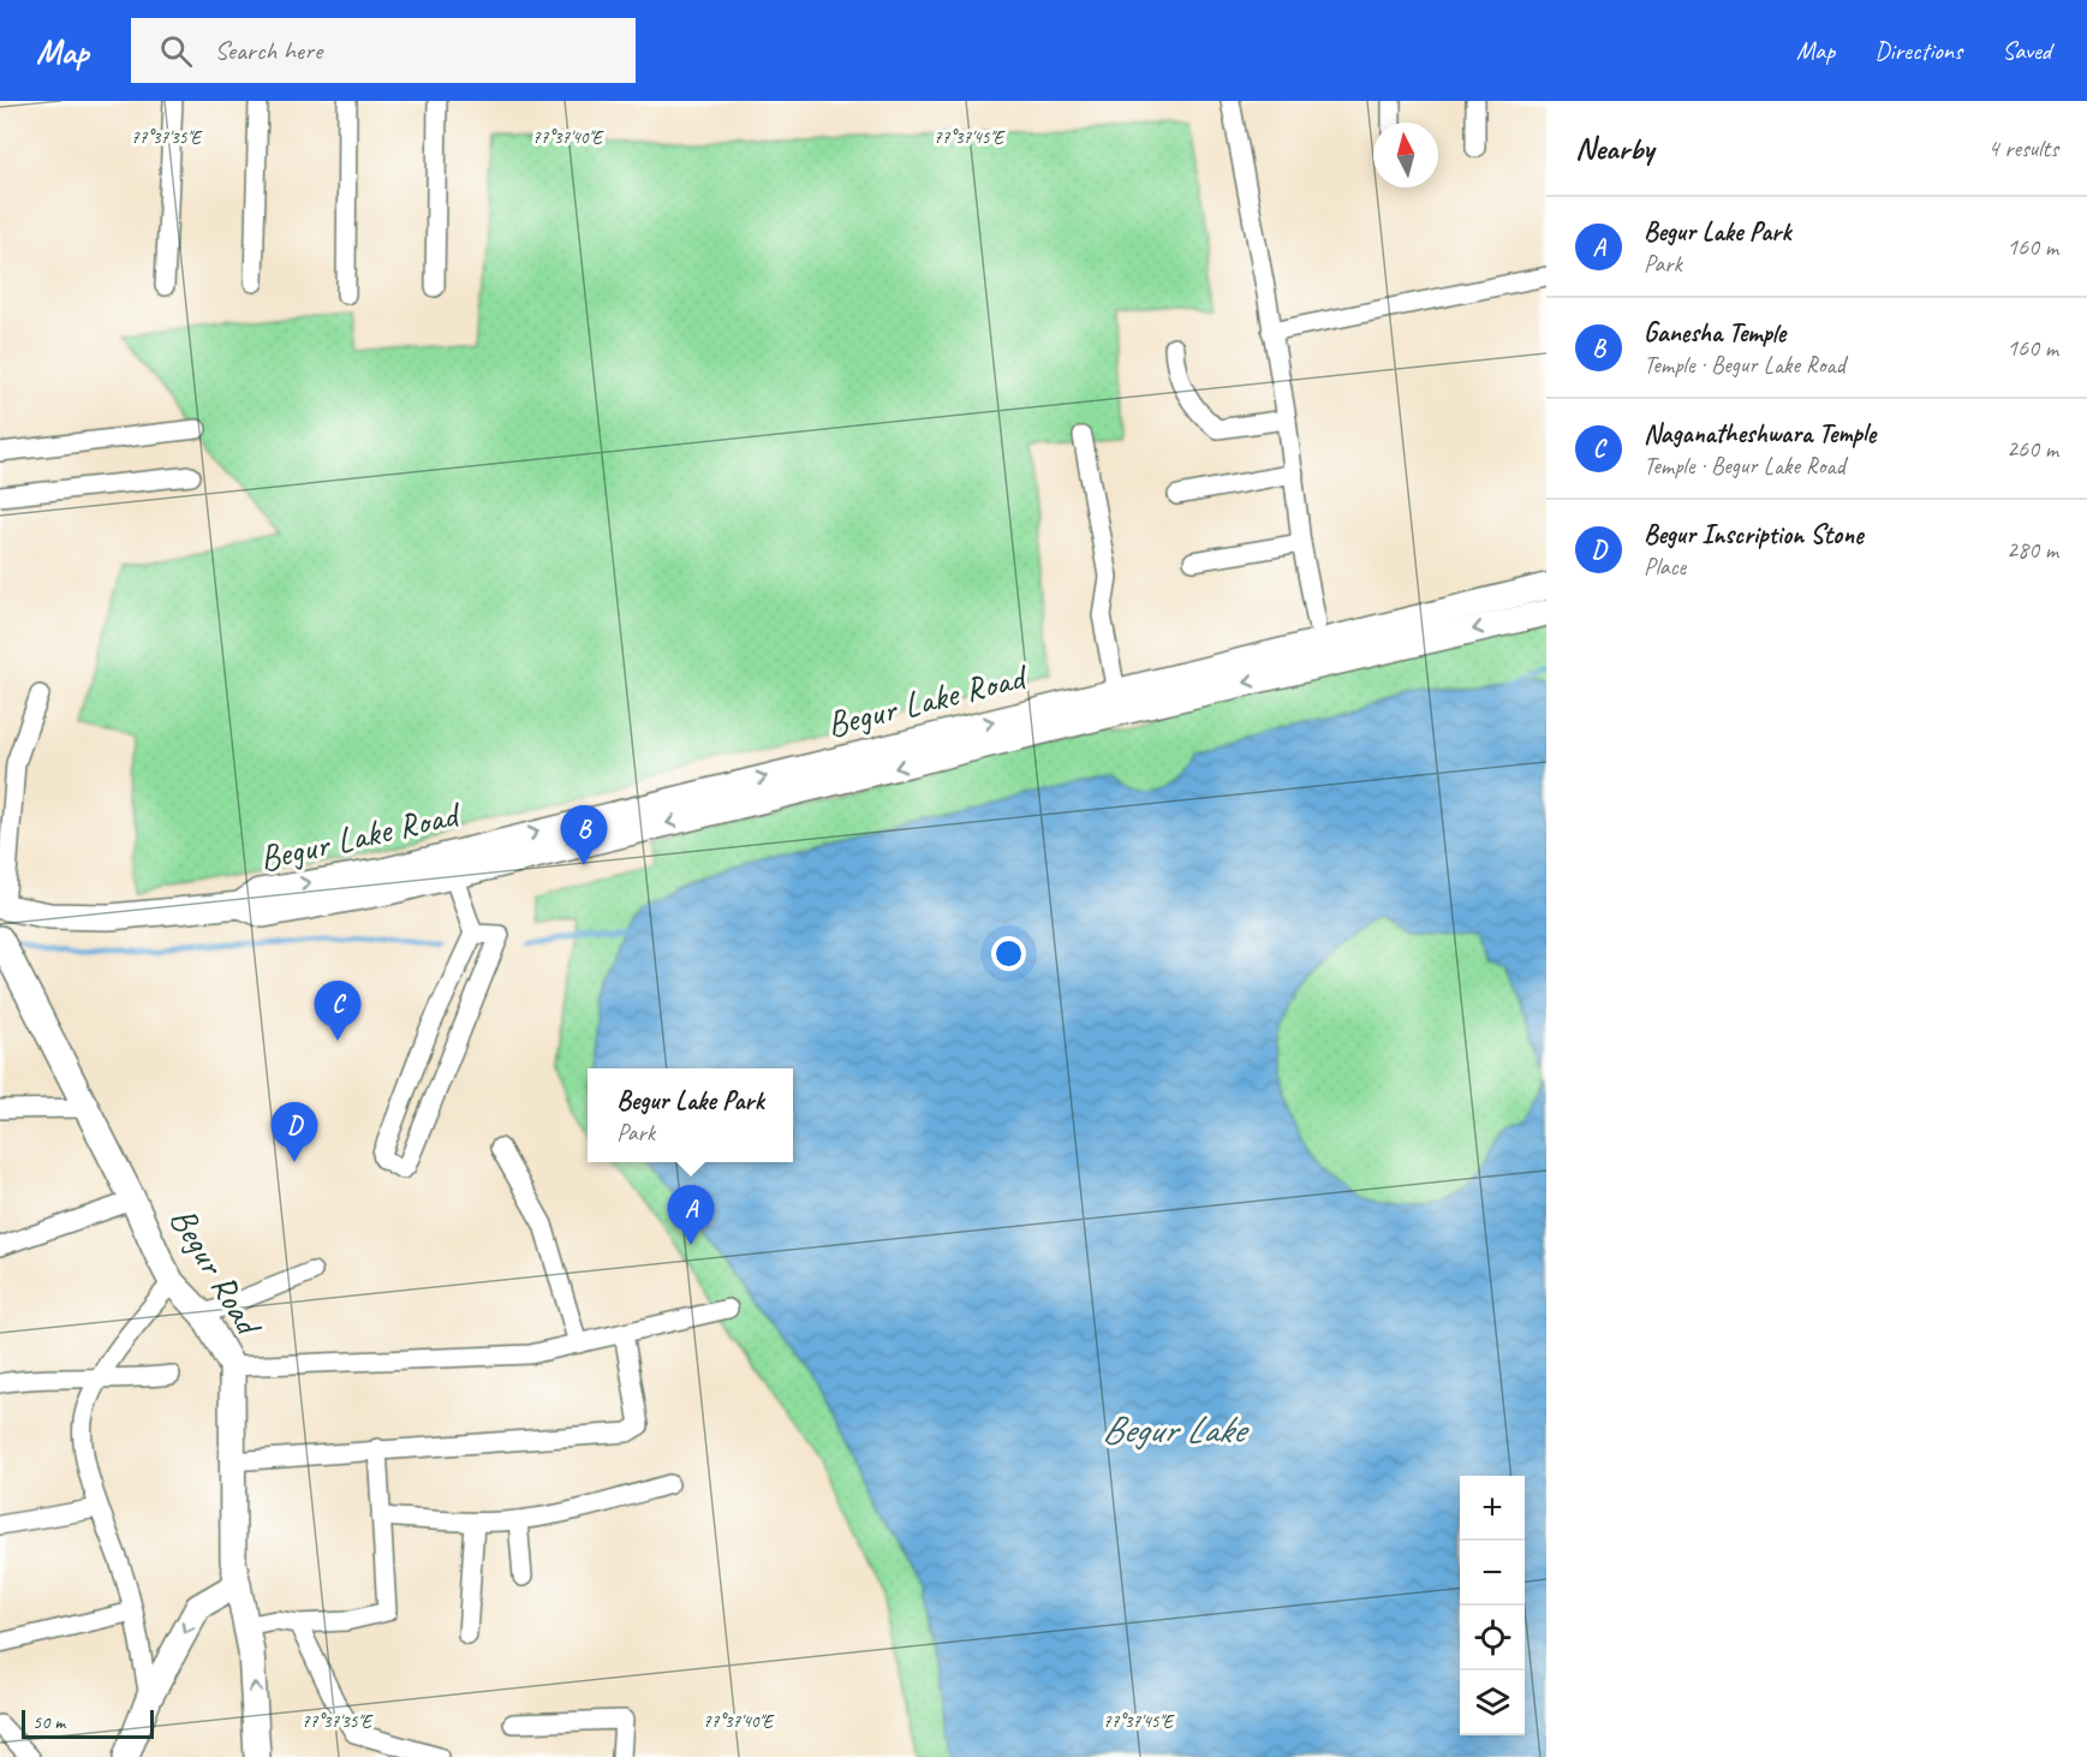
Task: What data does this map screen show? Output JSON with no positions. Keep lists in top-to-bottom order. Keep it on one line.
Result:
{"streets":{"main road":["Begur Lake Road","Begur Road"]},"water":["Begur Lake"],"scale_bar":"50 m","north":"top","page":{"header":"Map","search":"Search here","nav":["Map","Directions","Saved"],"heading":["Nearby","4 results"],"list":[{"mark":"A","name":"Begur Lake Park","note":"Park","value":"160 m"},{"mark":"B","name":"Ganesha Temple","note":"Temple · Begur Lake Road","value":"160 m"},{"mark":"C","name":"Naganatheshwara Temple","note":"Temple · Begur Lake Road","value":"260 m"},{"mark":"D","name":"Begur Inscription Stone","note":"Place","value":"280 m"}],"pins":["B","C","D","A"],"popup":["Begur Lake Park","Park"],"map_buttons":["+","−"],"scale":"50 m"},"coordinates":["77°37'35\"E","77°37'40\"E","77°37'45\"E"]}
